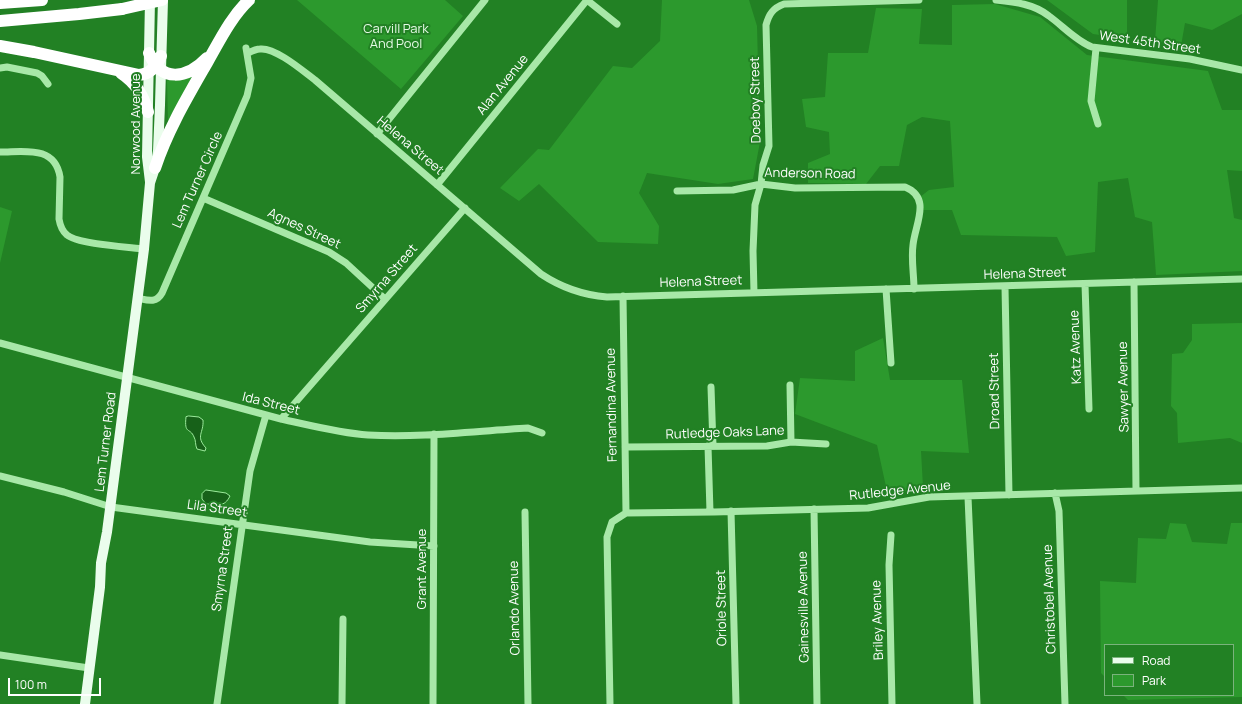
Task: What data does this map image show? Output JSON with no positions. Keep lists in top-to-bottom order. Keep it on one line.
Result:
{"streets":{"main road":["Norwood Avenue","Lem Turner Road"],"street":["West 45th Street","Alan Avenue","Doeboy Street","Helena Street","Anderson Road","Lem Turner Circle","Agnes Street","Smyrna Street","Katz Avenue","Sawyer Avenue","Droad Street","Ida Street","Fernandina Avenue","Rutledge Oaks Lane","Rutledge Avenue","Lila Street","Grant Avenue","Christobel Avenue","Gainesville Avenue","Orlando Avenue","Oriole Street","Briley Avenue"]},"crossings":[["Alan Avenue","Helena Street"],["Doeboy Street","Helena Street"],["Doeboy Street","Anderson Road"],["Norwood Avenue","Lem Turner Road"],["Helena Street","Anderson Road"],["Helena Street","Lem Turner Circle"],["Helena Street","Smyrna Street"],["Helena Street","Katz Avenue"],["Helena Street","Sawyer Avenue"],["Helena Street","Droad Street"],["Helena Street","Fernandina Avenue"],["Lem Turner Circle","Agnes Street"],["Lem Turner Circle","Lem Turner Road"],["Agnes Street","Smyrna Street"],["Smyrna Street","Ida Street"],["Smyrna Street","Lila Street"],["Sawyer Avenue","Rutledge Avenue"],["Droad Street","Rutledge Avenue"],["Ida Street","Lem Turner Road"],["Ida Street","Grant Avenue"],["Fernandina Avenue","Rutledge Oaks Lane"],["Fernandina Avenue","Rutledge Avenue"],["Lem Turner Road","Lila Street"],["Rutledge Avenue","Christobel Avenue"],["Rutledge Avenue","Gainesville Avenue"],["Rutledge Avenue","Oriole Street"],["Lila Street","Grant Avenue"]],"parks":["Carvill Park And Pool"],"legend":["Road","Park"],"scale_bar":"100 m"}
